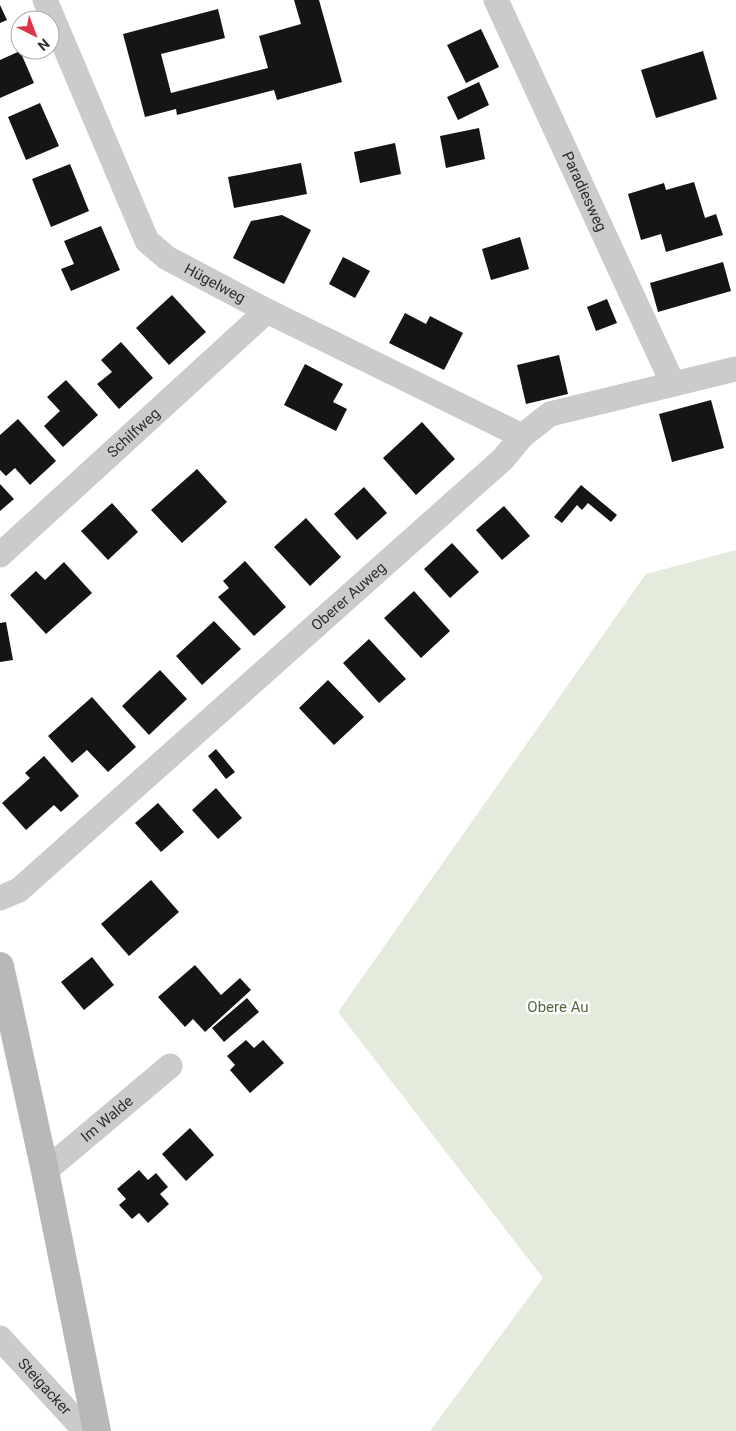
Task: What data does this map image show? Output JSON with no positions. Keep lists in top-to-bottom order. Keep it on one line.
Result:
{"streets":{"street":["Paradiesweg","Hügelweg","Schilfweg","Oberer Auweg","Im Walde","Steigacker"]},"crossings":[["Paradiesweg","Oberer Auweg"],["Hügelweg","Schilfweg"],["Hügelweg","Oberer Auweg"]],"parks":["Obere Au"],"north":"bottom right"}
